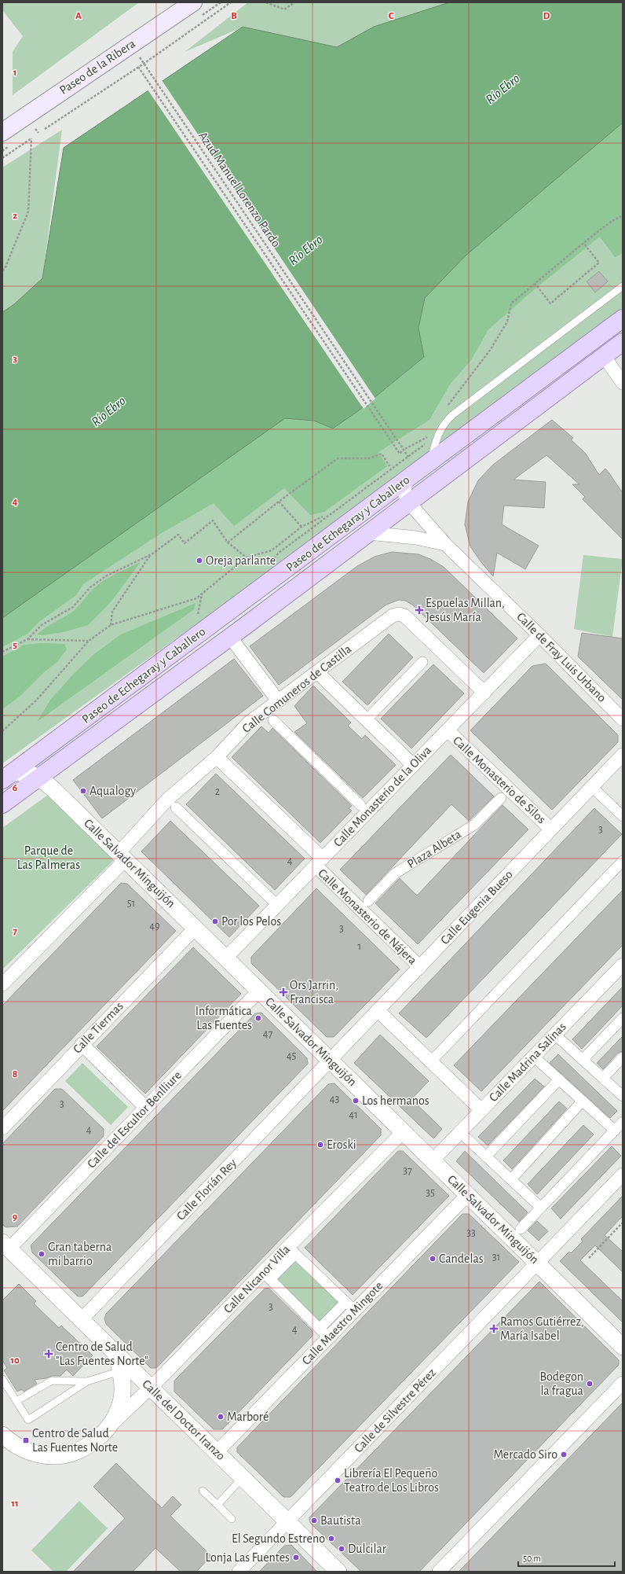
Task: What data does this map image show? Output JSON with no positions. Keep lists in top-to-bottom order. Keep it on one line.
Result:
{"streets":{"main road":["Paseo de la Ribera","Paseo de Echegaray y Caballero"],"street":["Calle de Fray Luis Urbano","Calle Comuneros de Castilla","Calle Monasterio de Silos","Calle Monasterio de la Oliva","Plaza Albeta","Calle Salvador Minguijón","Calle Eugenia Bueso","Calle Monasterio de Nájera","Calle Tiermas","Calle Madrina Salinas","Calle del Escultor Benlliure","Calle Florián Rey","Calle Nicanor Villa","Calle Maestro Mingote","Calle de Silvestre Pérez","Calle del Doctor Iranzo"],"path":["Azud Manuel Lorenzo Pardo"]},"crossings":[["Paseo de Echegaray y Caballero","Calle de Fray Luis Urbano"],["Paseo de Echegaray y Caballero","Calle Salvador Minguijón"],["Calle de Fray Luis Urbano","Calle Monasterio de la Oliva"],["Calle Comuneros de Castilla","Calle Monasterio de la Oliva"],["Calle Comuneros de Castilla","Calle Salvador Minguijón"],["Calle Comuneros de Castilla","Calle Monasterio de Nájera"],["Calle Monasterio de Silos","Calle Monasterio de la Oliva"],["Calle Monasterio de Silos","Calle Eugenia Bueso"],["Calle Monasterio de la Oliva","Calle Salvador Minguijón"],["Calle Monasterio de la Oliva","Calle Monasterio de Nájera"],["Calle Salvador Minguijón","Calle Eugenia Bueso"],["Calle Salvador Minguijón","Calle Tiermas"],["Calle Salvador Minguijón","Calle Madrina Salinas"],["Calle Salvador Minguijón","Calle del Escultor Benlliure"],["Calle Salvador Minguijón","Calle Florián Rey"],["Calle Salvador Minguijón","Calle Nicanor Villa"],["Calle Salvador Minguijón","Calle Maestro Mingote"],["Calle Salvador Minguijón","Calle de Silvestre Pérez"],["Calle Eugenia Bueso","Calle Monasterio de Nájera"],["Calle Eugenia Bueso","Calle Florián Rey"],["Calle del Escultor Benlliure","Calle del Doctor Iranzo"],["Calle Florián Rey","Calle del Doctor Iranzo"],["Calle Nicanor Villa","Calle del Doctor Iranzo"],["Calle Maestro Mingote","Calle del Doctor Iranzo"],["Calle de Silvestre Pérez","Calle del Doctor Iranzo"]],"water":["Río Ebro"],"parks":["Parque de Las Palmeras"],"places":{"other":["Oreja parlante","Aqualogy","Por los Pelos","Informática Las Fuentes","Los hermanos","Eroski","Gran taberna mi barrio","Candelas","Bodegon la fragua","Marboré","Mercado Siro","Librería El Pequeño Teatro de Los Libros","Bautista","El Segundo Estreno","Dulcilar","Lonja Las Fuentes"],"health":["Espuelas Millan, Jesús María","Ors Jarrin, Francisca","Ramos Gutiérrez, María Isabel","Centro de Salud \"Las Fuentes Norte\""],"transit":["Centro de Salud Las Fuentes Norte"]},"house_numbers":["2","3","4","51","49","3","1","47","45","43","3","41","4","37","35","33","31","3","4"],"scale_bar":"50 m","grid":{"columns":["A","B","C","D"],"rows":["1","2","3","4","5","6","7","8","9","10","11"]}}
